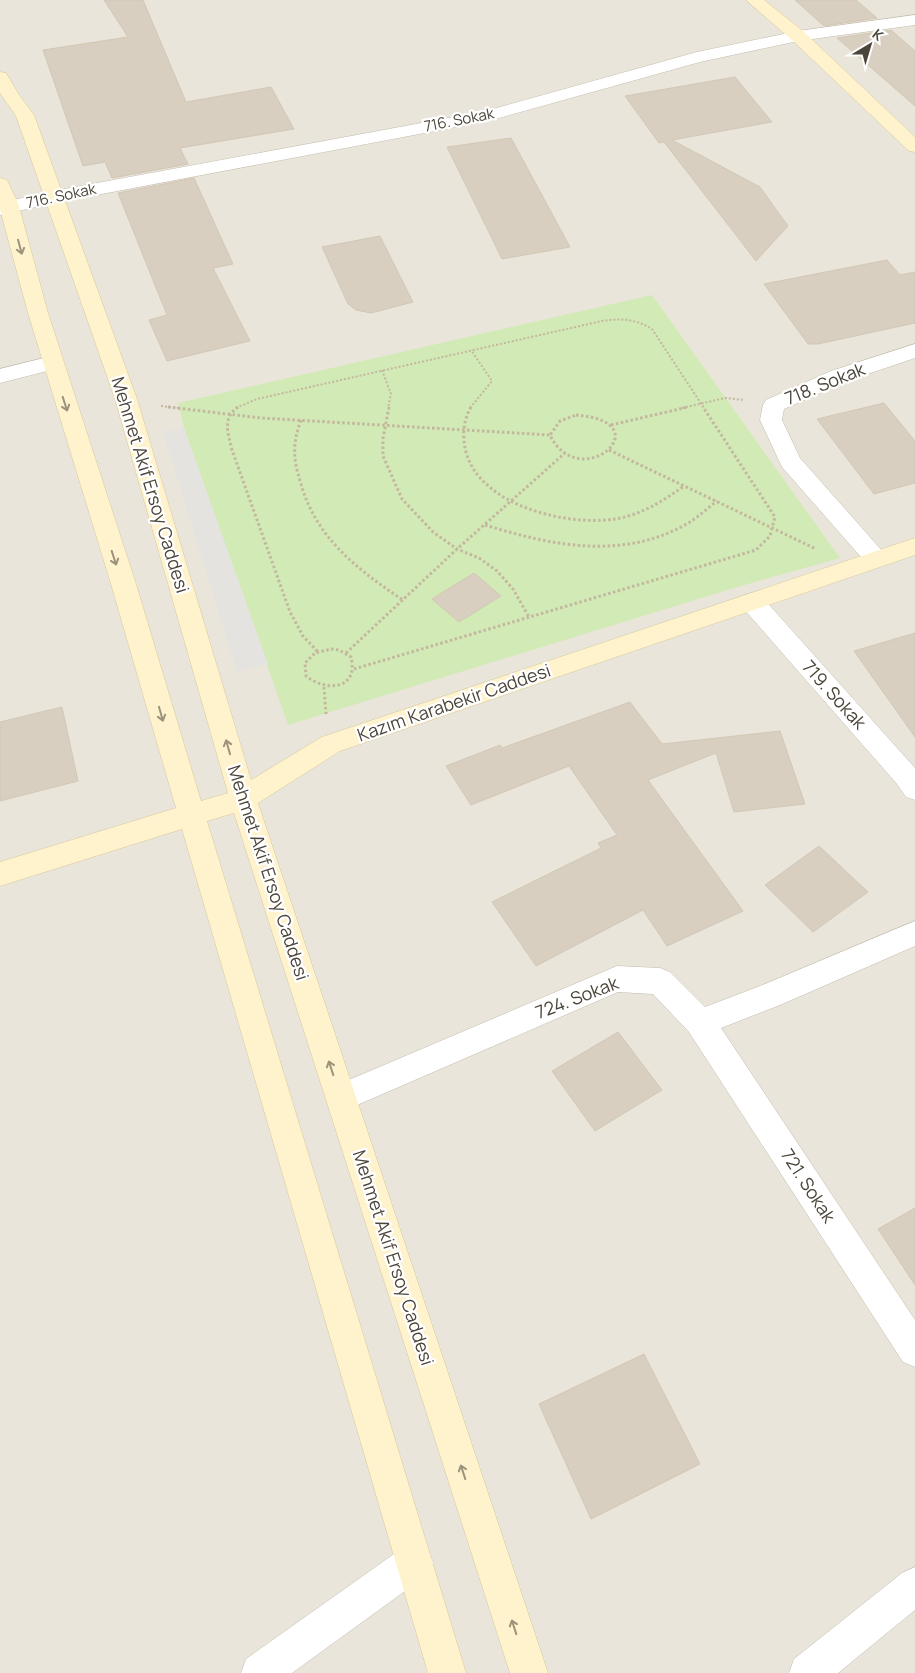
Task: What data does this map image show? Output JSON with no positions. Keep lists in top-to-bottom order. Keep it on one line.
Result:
{"streets":{"street":["716. Sokak","718. Sokak","Mehmet Akif Ersoy Caddesi","719. Sokak","Kazım Karabekir Caddesi","724. Sokak","721. Sokak"]},"crossings":[["716. Sokak","Mehmet Akif Ersoy Caddesi"],["718. Sokak","Kazım Karabekir Caddesi"],["Mehmet Akif Ersoy Caddesi","Kazım Karabekir Caddesi"],["Mehmet Akif Ersoy Caddesi","724. Sokak"],["719. Sokak","Kazım Karabekir Caddesi"],["724. Sokak","721. Sokak"]],"north":"top right"}
